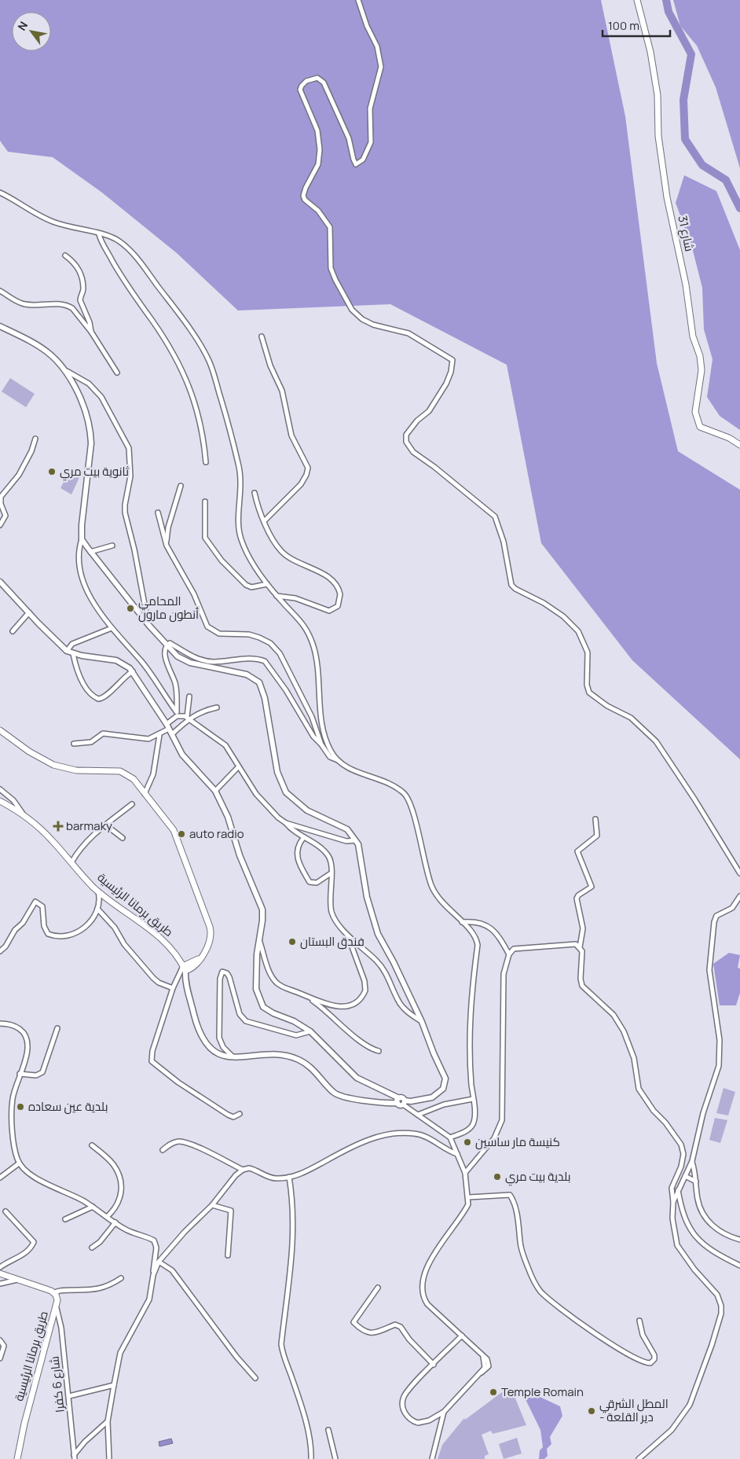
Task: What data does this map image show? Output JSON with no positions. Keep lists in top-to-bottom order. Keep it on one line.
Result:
{"streets":{"main road":["شارع 31","طريق برمانا الرئيسية"],"street":["شارع 6 كفرا"]},"crossings":[["طريق برمانا الرئيسية","شارع 6 كفرا"]],"places":{"other":["ثانوية بيت مري","المحامي أنطون مارون","auto radio","فندق البستان","بلدية عين سعاده","كنيسة مار ساسين","بلدية بيت مري","Temple Romain","المطل الشرقي - دير القلعة"],"health":["barmaky"]},"scale_bar":"100 m","north":"top left"}
